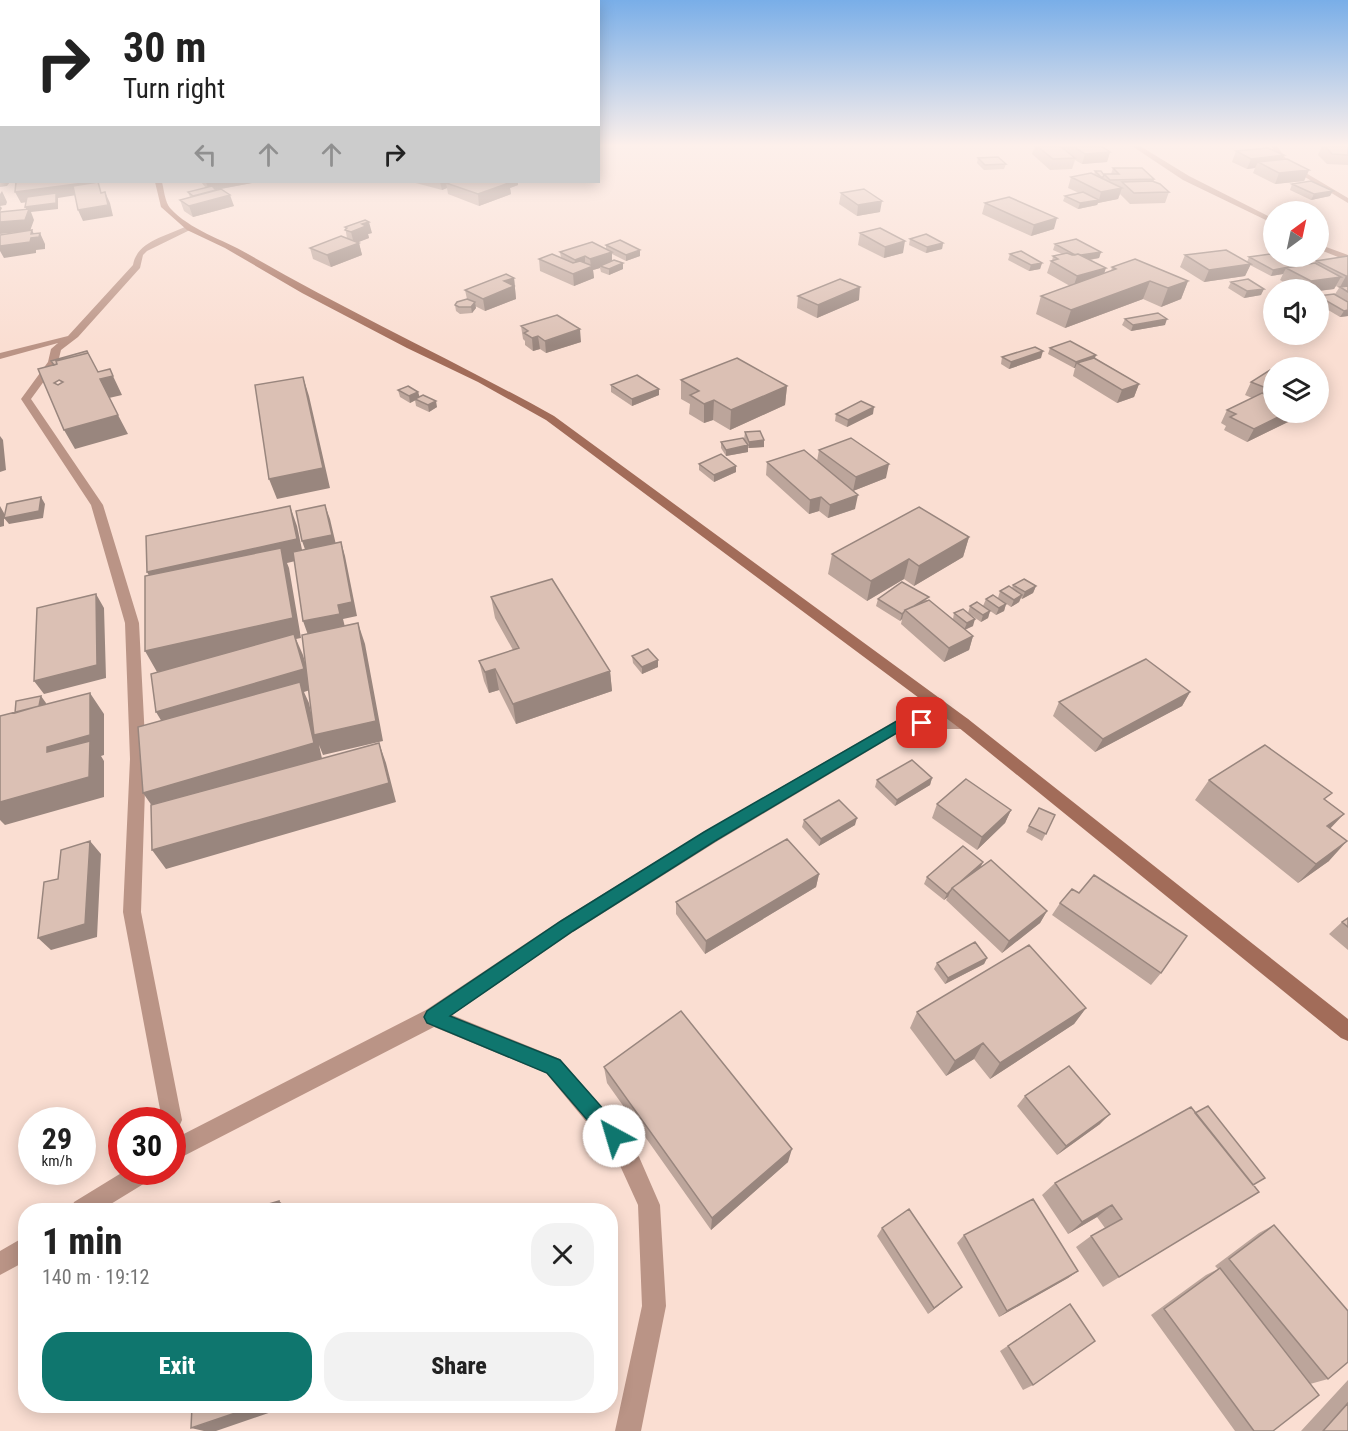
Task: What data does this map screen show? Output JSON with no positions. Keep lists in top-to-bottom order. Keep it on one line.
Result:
{"north":"top right","page":{"turn":["30 m","Turn right"],"speed":"29 km/h","limit":"30","heading":["1 min","140 m · 19:12"],"buttons":["Exit","Share"]}}
